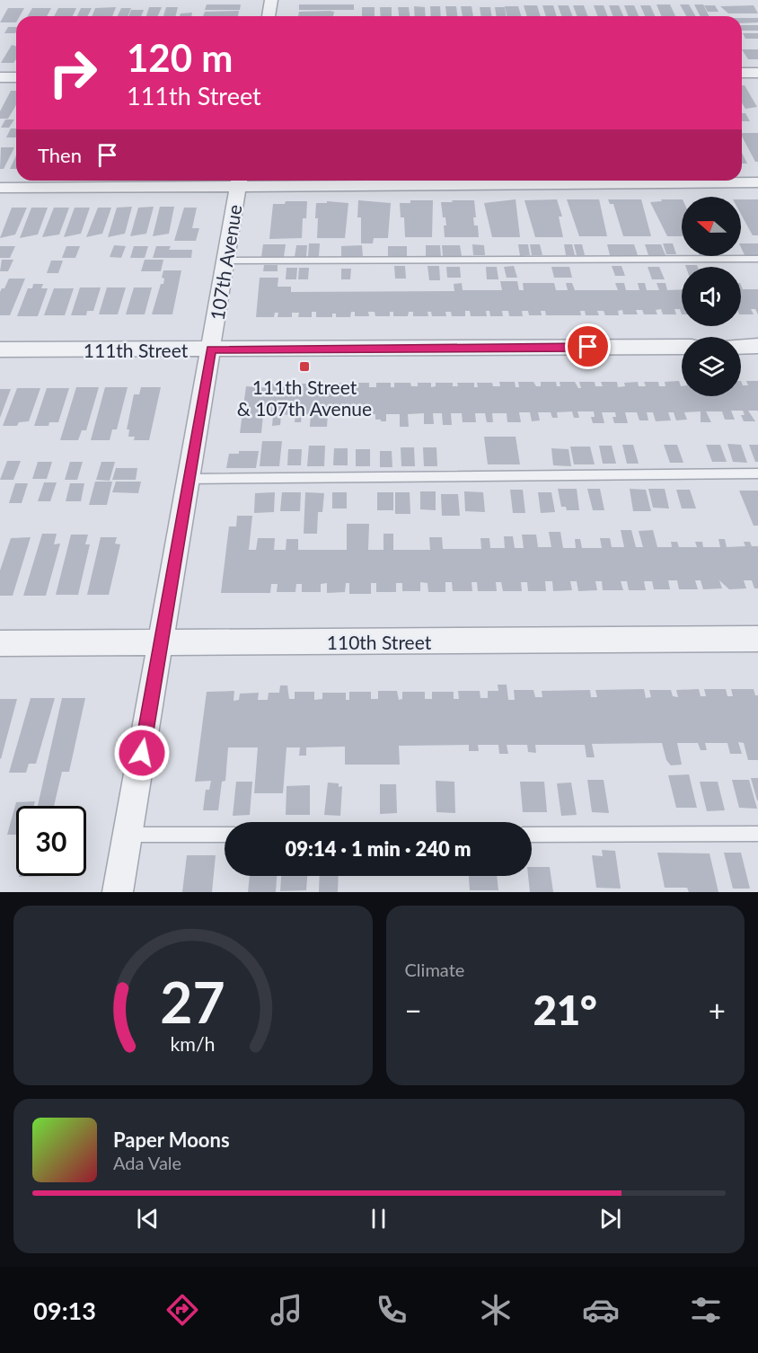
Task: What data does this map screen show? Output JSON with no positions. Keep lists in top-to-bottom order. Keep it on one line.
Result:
{"streets":{"street":["107th Avenue","111th Street","110th Street"]},"crossings":[["107th Avenue","111th Street"],["107th Avenue","110th Street"]],"places":{"transit":["111th Street & 107th Avenue"]},"north":"left","page":{"turn":["120 m","111th Street"],"then":"Then","limit":"30","trip":"09:14 · 1 min · 240 m","tile":"Climate","heat":["−","21°","+"],"song":["Paper Moons","Ada Vale"],"tabs":"09:13","gauge":["27","km/h"]}}
